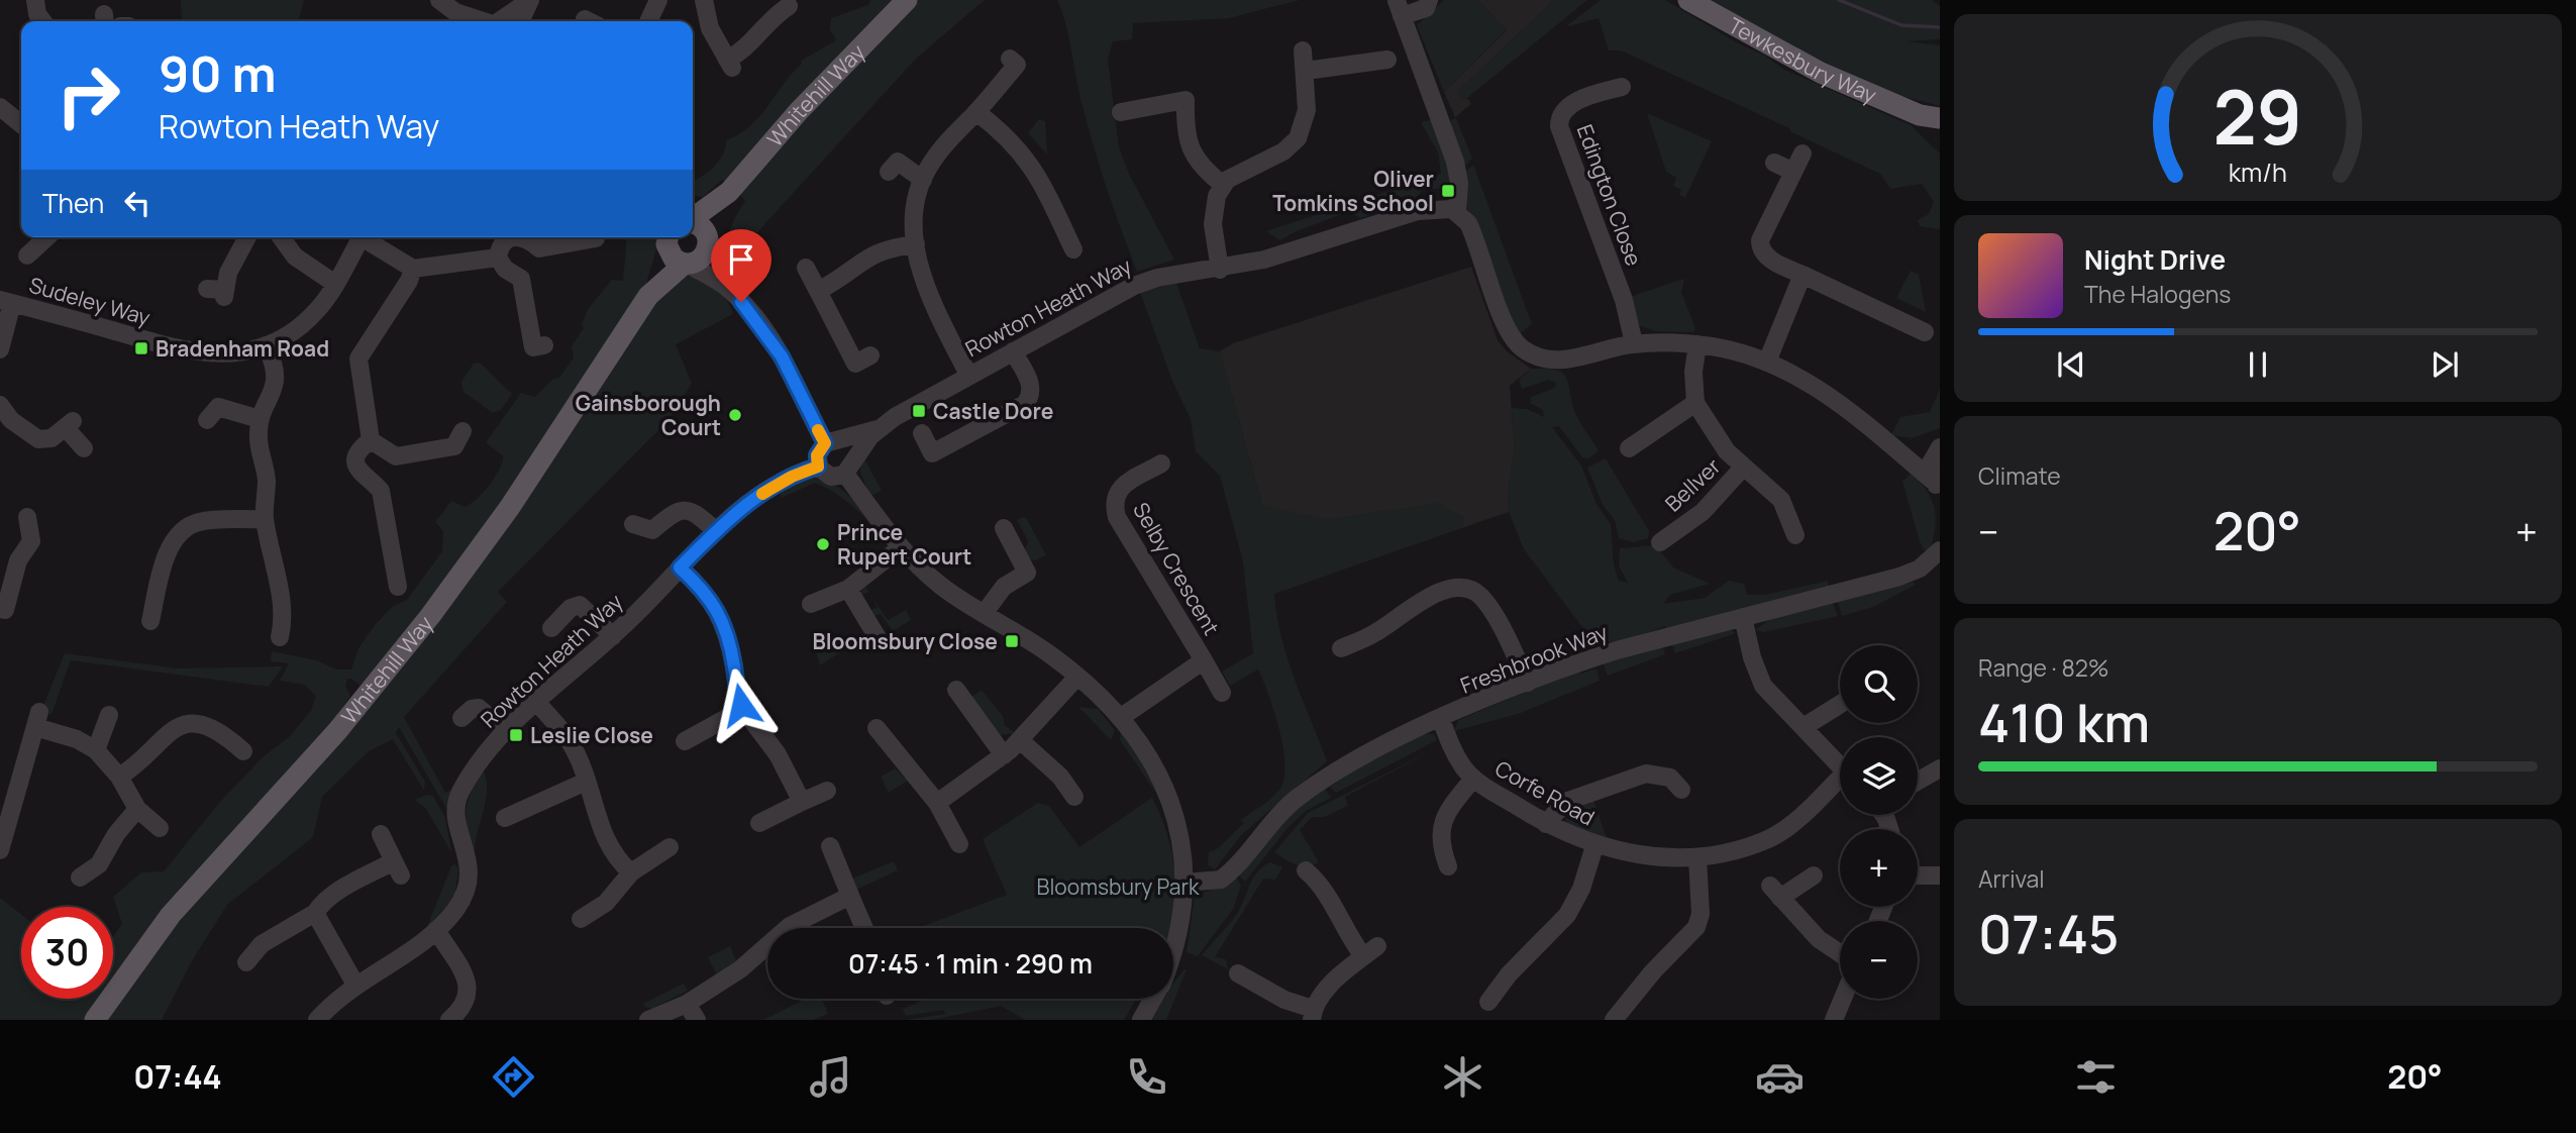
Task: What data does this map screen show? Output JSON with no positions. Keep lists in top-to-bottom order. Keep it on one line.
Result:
{"streets":{"main road":["Tewkesbury Way","Whitehill Way"],"street":["Edington Close","Sudeley Way","Rowton Heath Way","Bellver","Selby Crescent","Freshbrook Way","Corfe Road"]},"crossings":[["Freshbrook Way","Corfe Road"]],"parks":["Bloomsbury Park"],"places":{"transit":["Oliver Tomkins School","Bradenham Road","Castle Dore","Bloomsbury Close","Leslie Close"],"other":["Gainsborough Court","Prince Rupert Court"]},"page":{"turn":["90 m","Rowton Heath Way"],"then":"Then","song":["Night Drive","The Halogens"],"tile":["Climate",["Range · 82%","410 km"],["Arrival","07:45"]],"heat":["−","20°","+"],"map_buttons":["+","−"],"limit":"30","trip":"07:45 · 1 min · 290 m","tabs":["07:44","20°"],"gauge":["29","km/h"]}}
